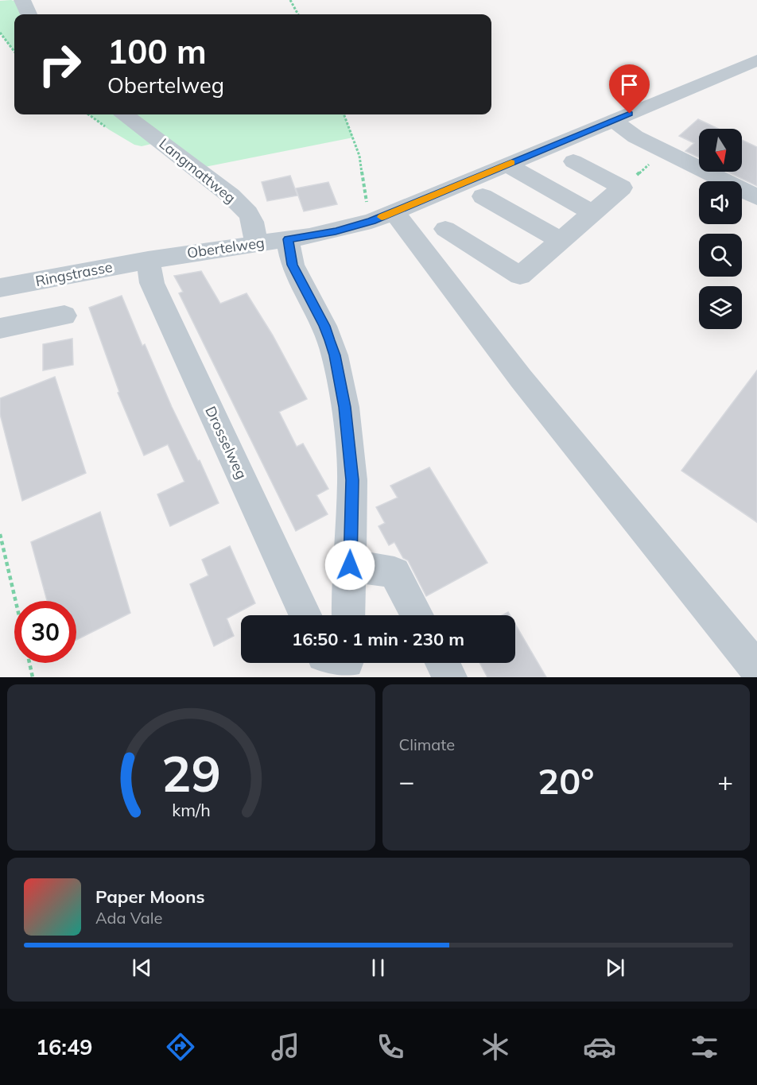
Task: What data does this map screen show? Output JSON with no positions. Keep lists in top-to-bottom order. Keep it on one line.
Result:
{"streets":{"street":["Langmattweg","Obertelweg","Ringstrasse","Drosselweg"]},"crossings":[["Langmattweg","Obertelweg"],["Obertelweg","Ringstrasse"],["Obertelweg","Drosselweg"],["Ringstrasse","Drosselweg"]],"north":"bottom","page":{"turn":["100 m","Obertelweg"],"limit":"30","trip":"16:50 · 1 min · 230 m","tile":"Climate","heat":["−","20°","+"],"song":["Paper Moons","Ada Vale"],"tabs":"16:49","gauge":["29","km/h"]}}
